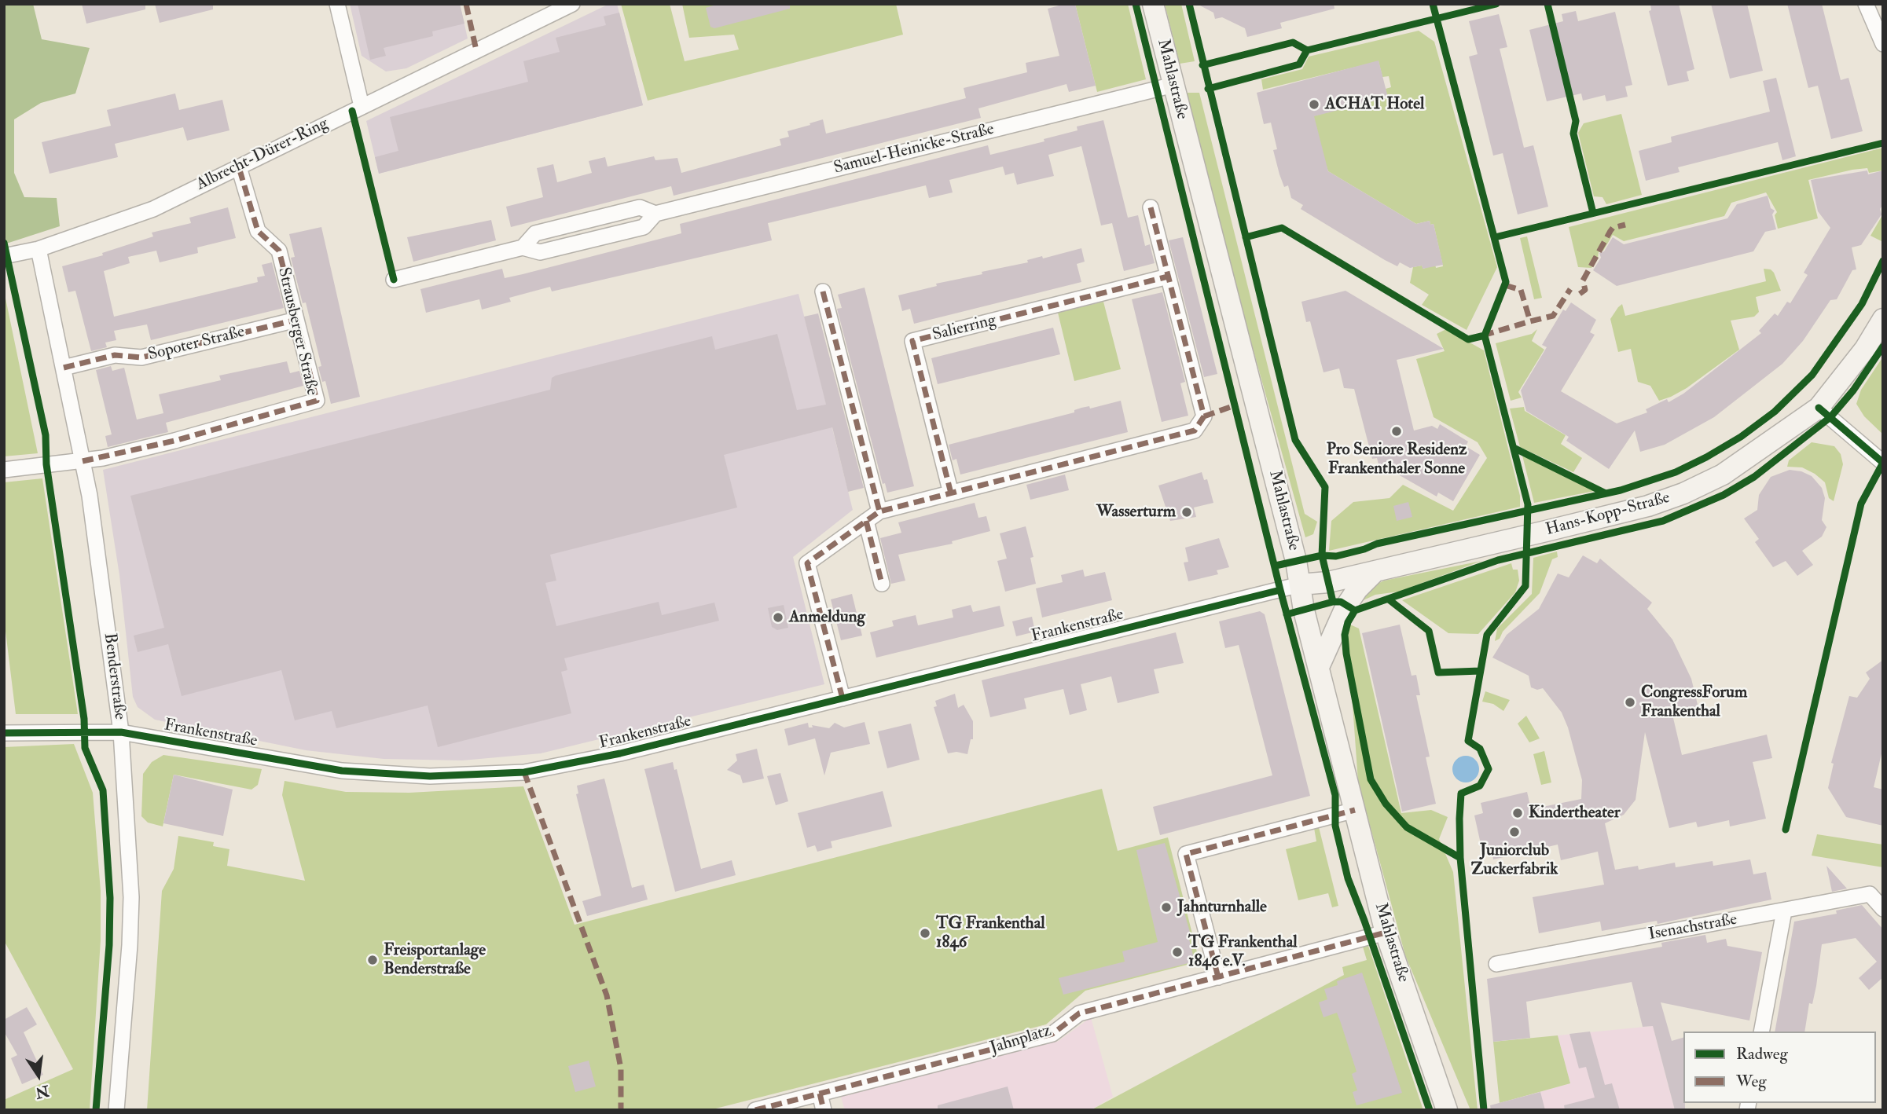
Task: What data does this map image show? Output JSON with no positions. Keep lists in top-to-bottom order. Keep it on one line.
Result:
{"streets":{"main road":["Mahlastraße","Hans-Kopp-Straße"],"street":["Samuel-Heinicke-Straße","Albrecht-Dürer-Ring","Salierring","Strausberger Straße","Sopoter Straße","Frankenstraße","Benderstraße","Isenachstraße","Jahnplatz"]},"crossings":[["Mahlastraße","Samuel-Heinicke-Straße"],["Mahlastraße","Hans-Kopp-Straße"],["Mahlastraße","Frankenstraße"],["Mahlastraße","Jahnplatz"],["Albrecht-Dürer-Ring","Strausberger Straße"],["Albrecht-Dürer-Ring","Benderstraße"],["Strausberger Straße","Sopoter Straße"],["Strausberger Straße","Benderstraße"],["Sopoter Straße","Benderstraße"],["Hans-Kopp-Straße","Frankenstraße"],["Frankenstraße","Benderstraße"]],"places":["ACHAT Hotel","Pro Seniore Residenz Frankenthaler Sonne","Wasserturm","Anmeldung","CongressForum Frankenthal","Kindertheater","Juniorclub Zuckerfabrik","Jahnturnhalle","TG Frankenthal 1846","TG Frankenthal 1846 e.V.","Freisportanlage Benderstraße"],"legend":["Radweg","Weg"],"north":"bottom"}
